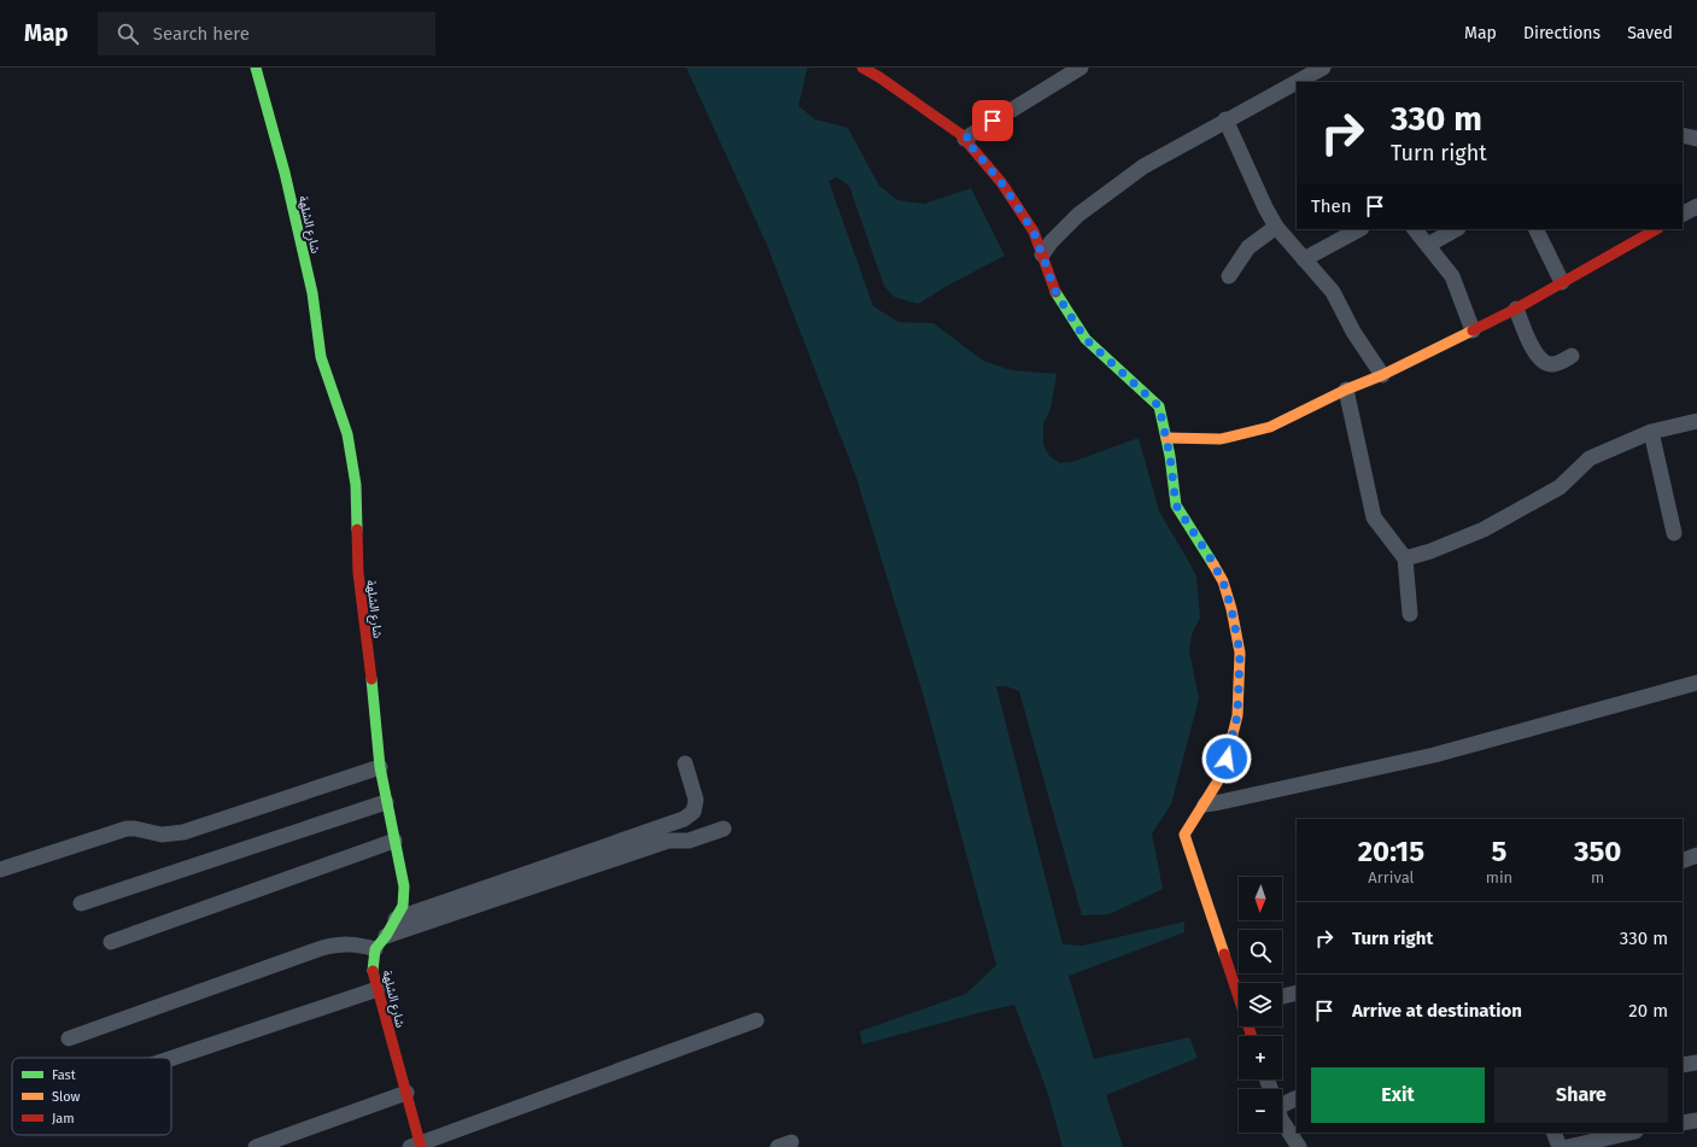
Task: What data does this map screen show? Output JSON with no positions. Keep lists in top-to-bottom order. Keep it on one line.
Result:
{"streets":{"street":["شارع الشلهة"]},"legend":["Fast","Slow","Jam"],"north":"bottom","page":{"header":"Map","search":"Search here","nav":["Map","Directions","Saved"],"turn":["330 m","Turn right"],"then":"Then","eta":["20:15","Arrival","5","min","350","m"],"map_buttons":["+","−"],"list":[{"name":"Turn right","value":"330 m"},{"name":"Arrive at destination","value":"20 m"}],"buttons":["Exit","Share"]}}
